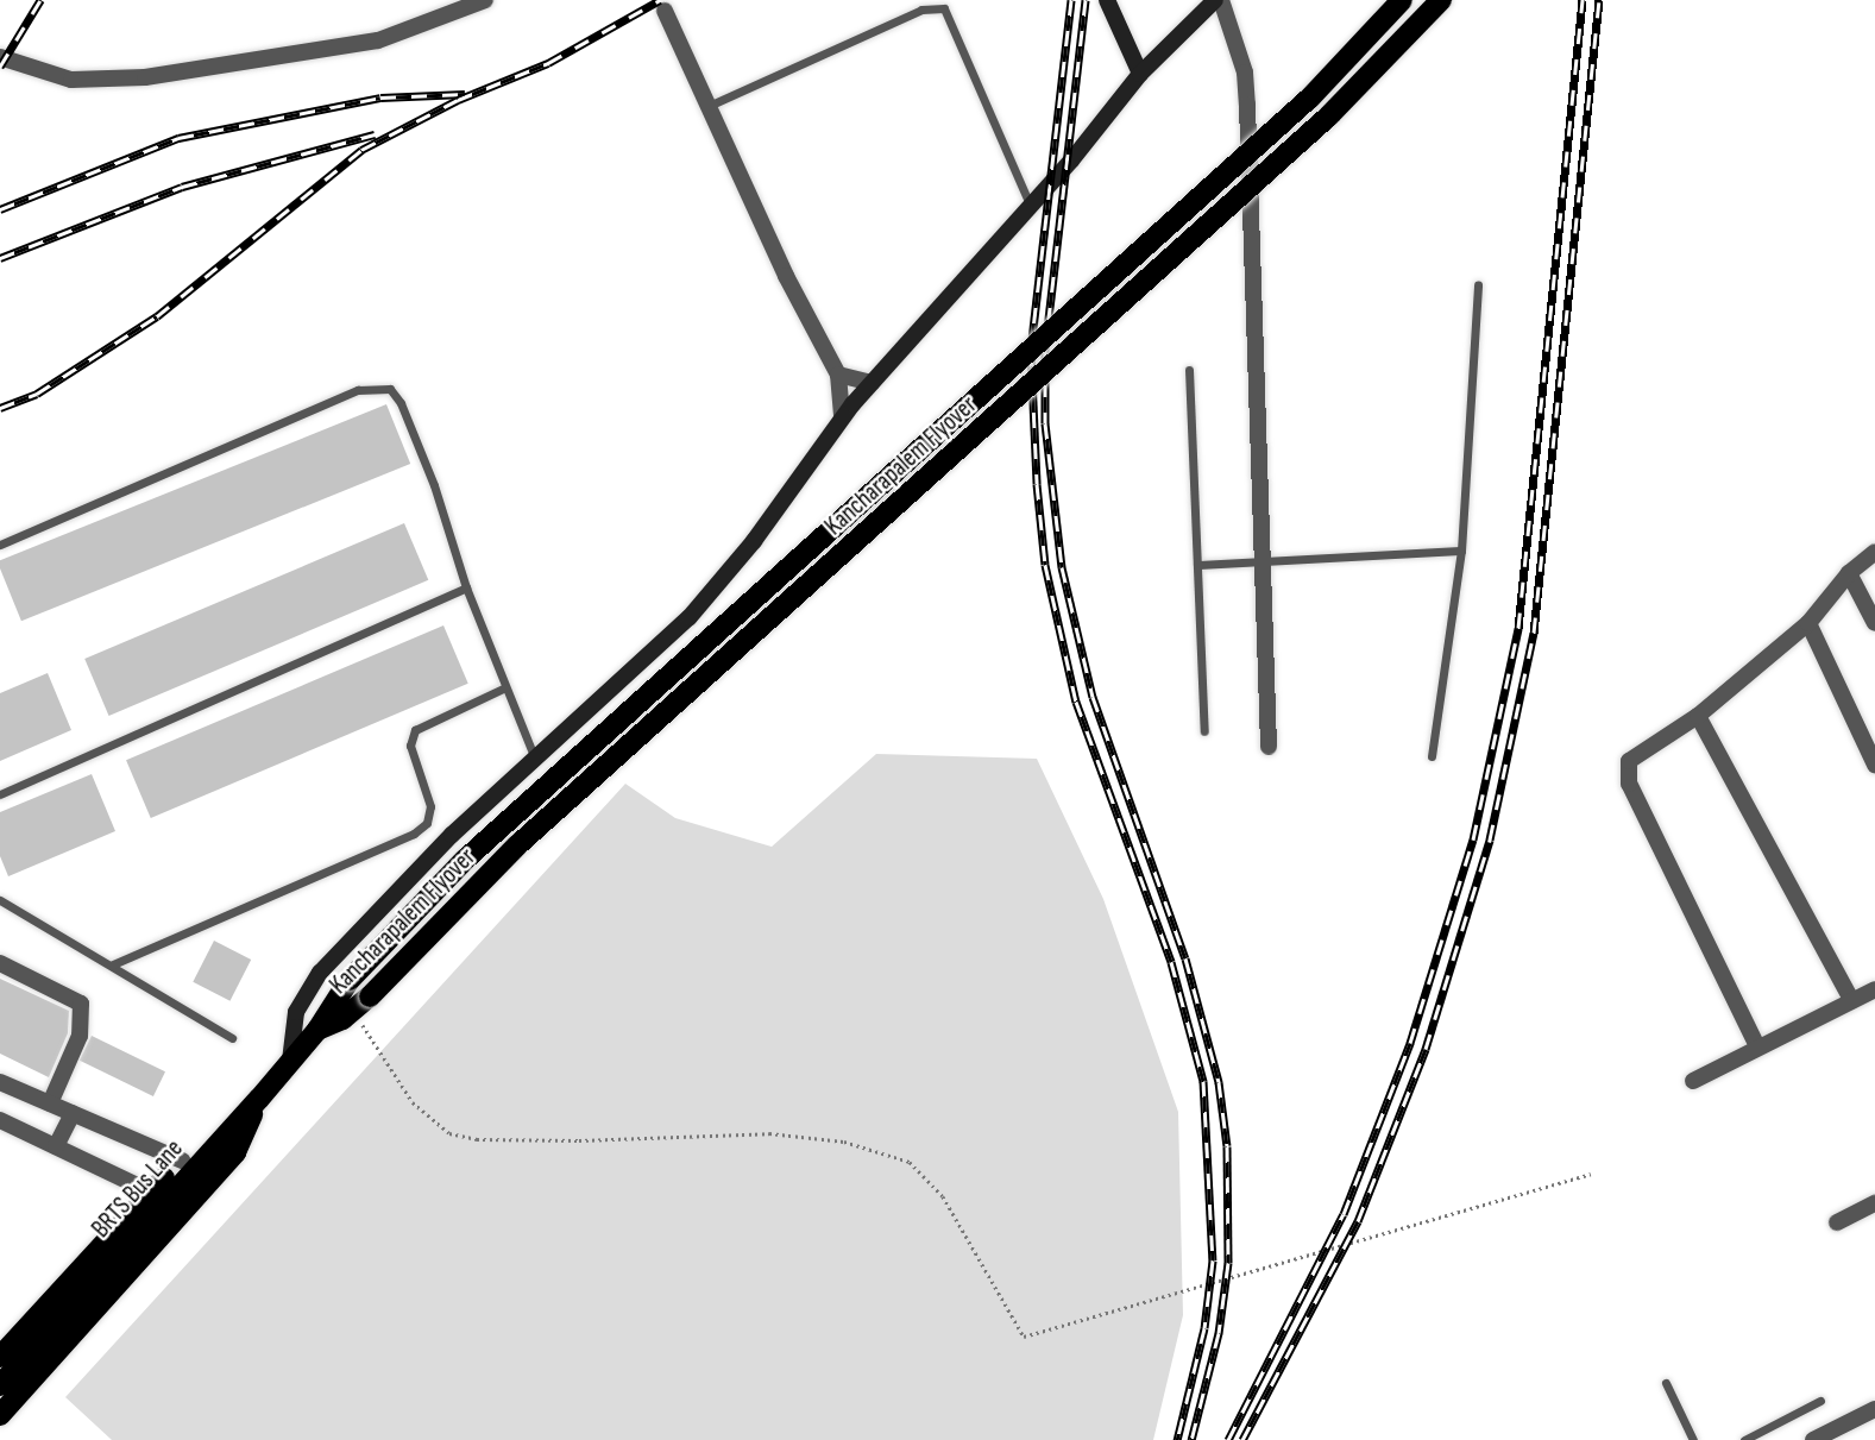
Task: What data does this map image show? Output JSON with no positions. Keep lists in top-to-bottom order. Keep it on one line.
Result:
{"streets":{"main road":["Kancharapalem Flyover","BRTS Bus Lane"]},"crossings":[["Kancharapalem Flyover","BRTS Bus Lane"]]}
